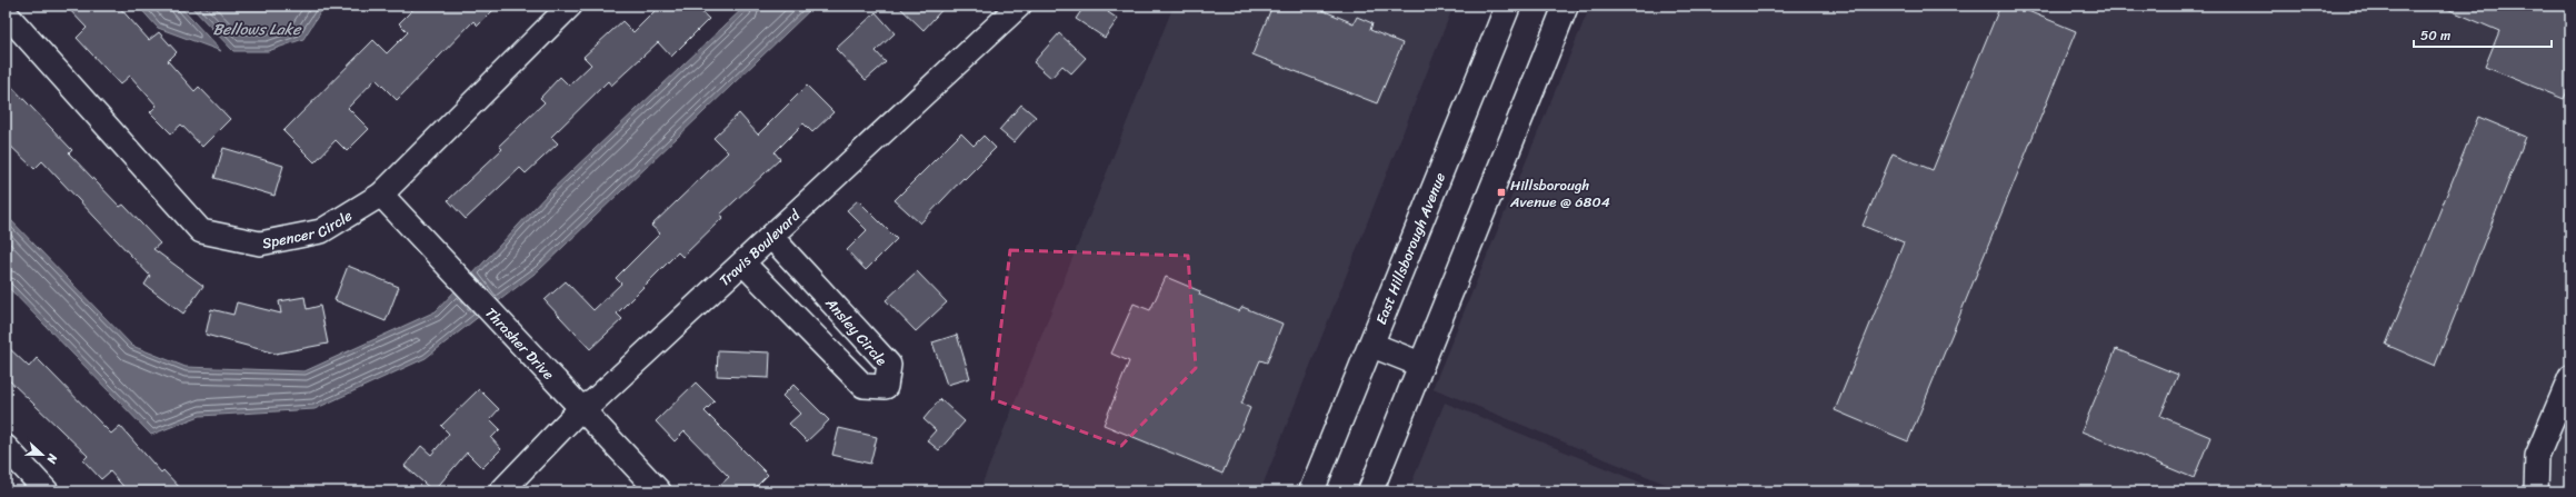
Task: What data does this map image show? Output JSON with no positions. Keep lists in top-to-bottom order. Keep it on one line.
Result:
{"streets":{"main road":["East Hillsborough Avenue"],"street":["Spencer Circle","Travis Boulevard","Ansley Circle","Thrasher Drive"]},"crossings":[["Spencer Circle","Thrasher Drive"],["Travis Boulevard","Ansley Circle"],["Travis Boulevard","Thrasher Drive"]],"water":["Bellows Lake"],"places":{"transit":["Hillsborough Avenue @ 6804"]},"scale_bar":"50 m","north":"right"}
